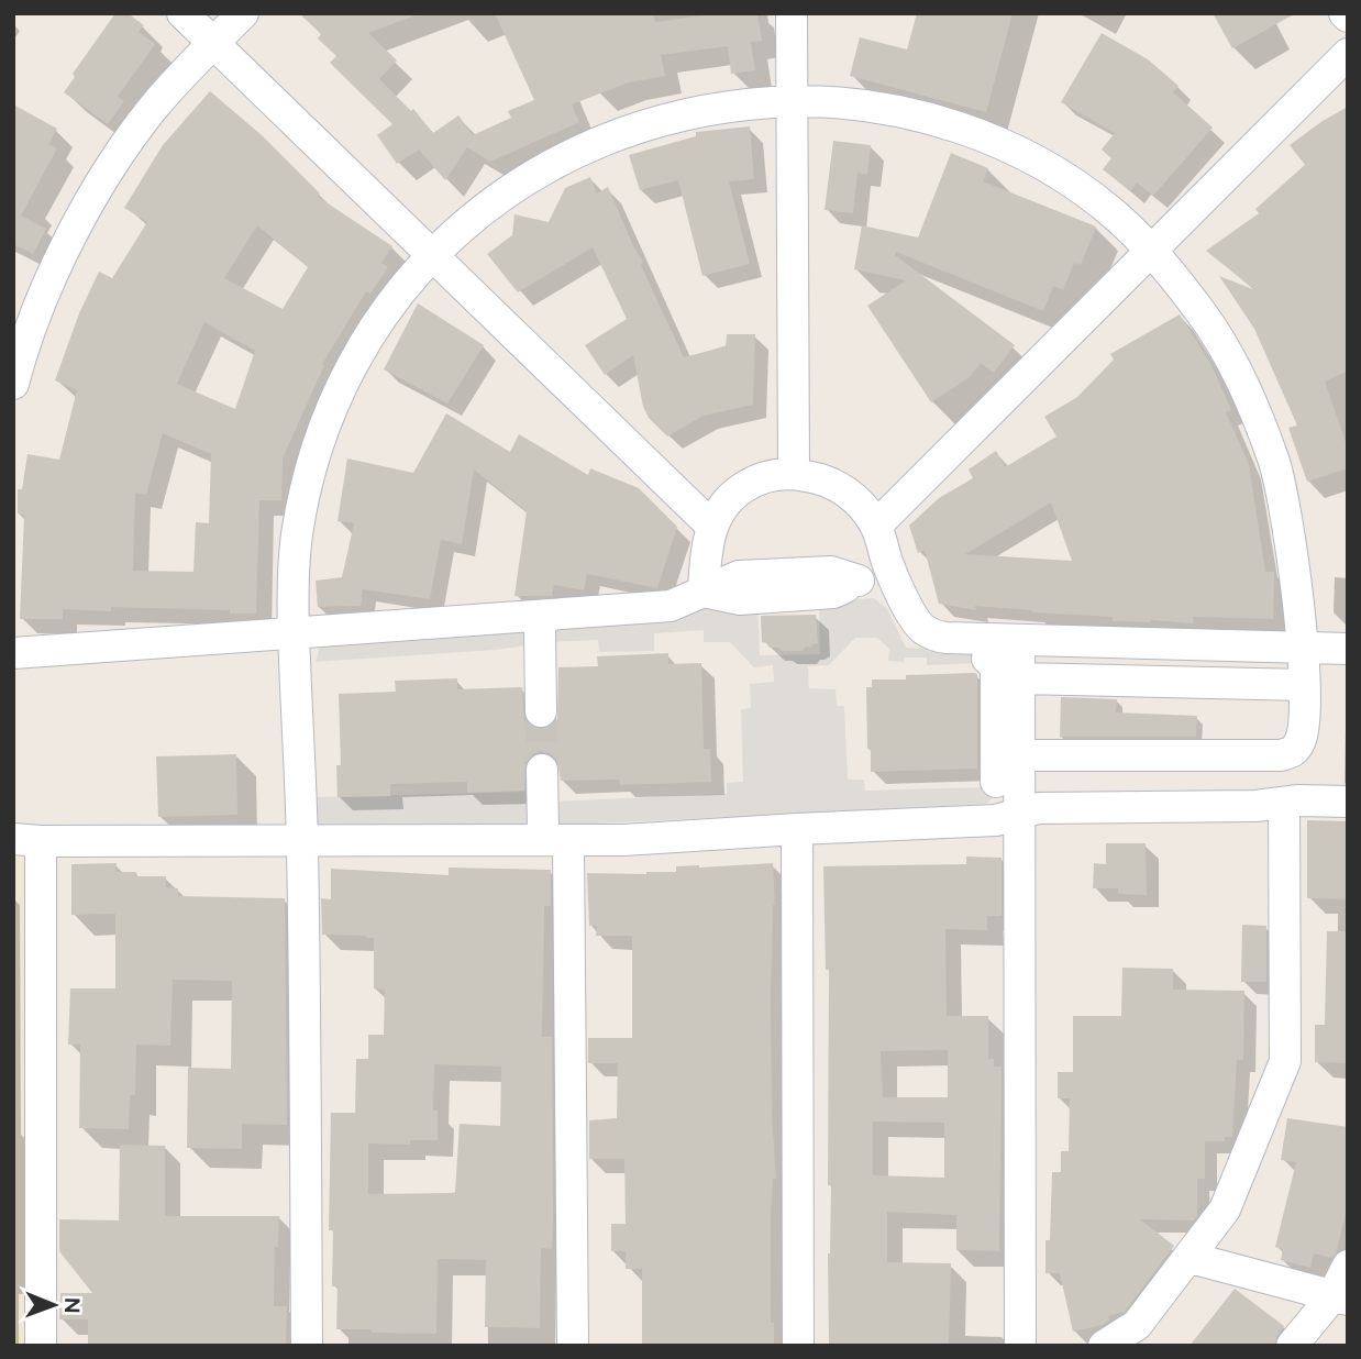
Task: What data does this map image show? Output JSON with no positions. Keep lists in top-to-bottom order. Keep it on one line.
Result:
{"north":"right"}
